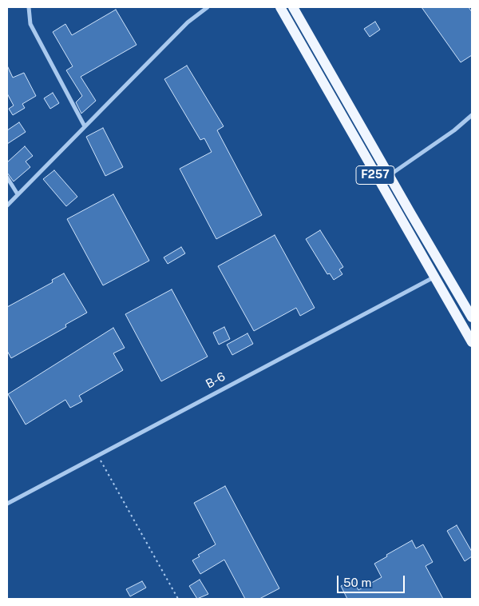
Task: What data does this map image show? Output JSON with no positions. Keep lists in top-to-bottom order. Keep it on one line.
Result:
{"streets":{"main road":["F257"],"street":["B-6"]},"crossings":[["F257","B-6"]],"scale_bar":"50 m"}
